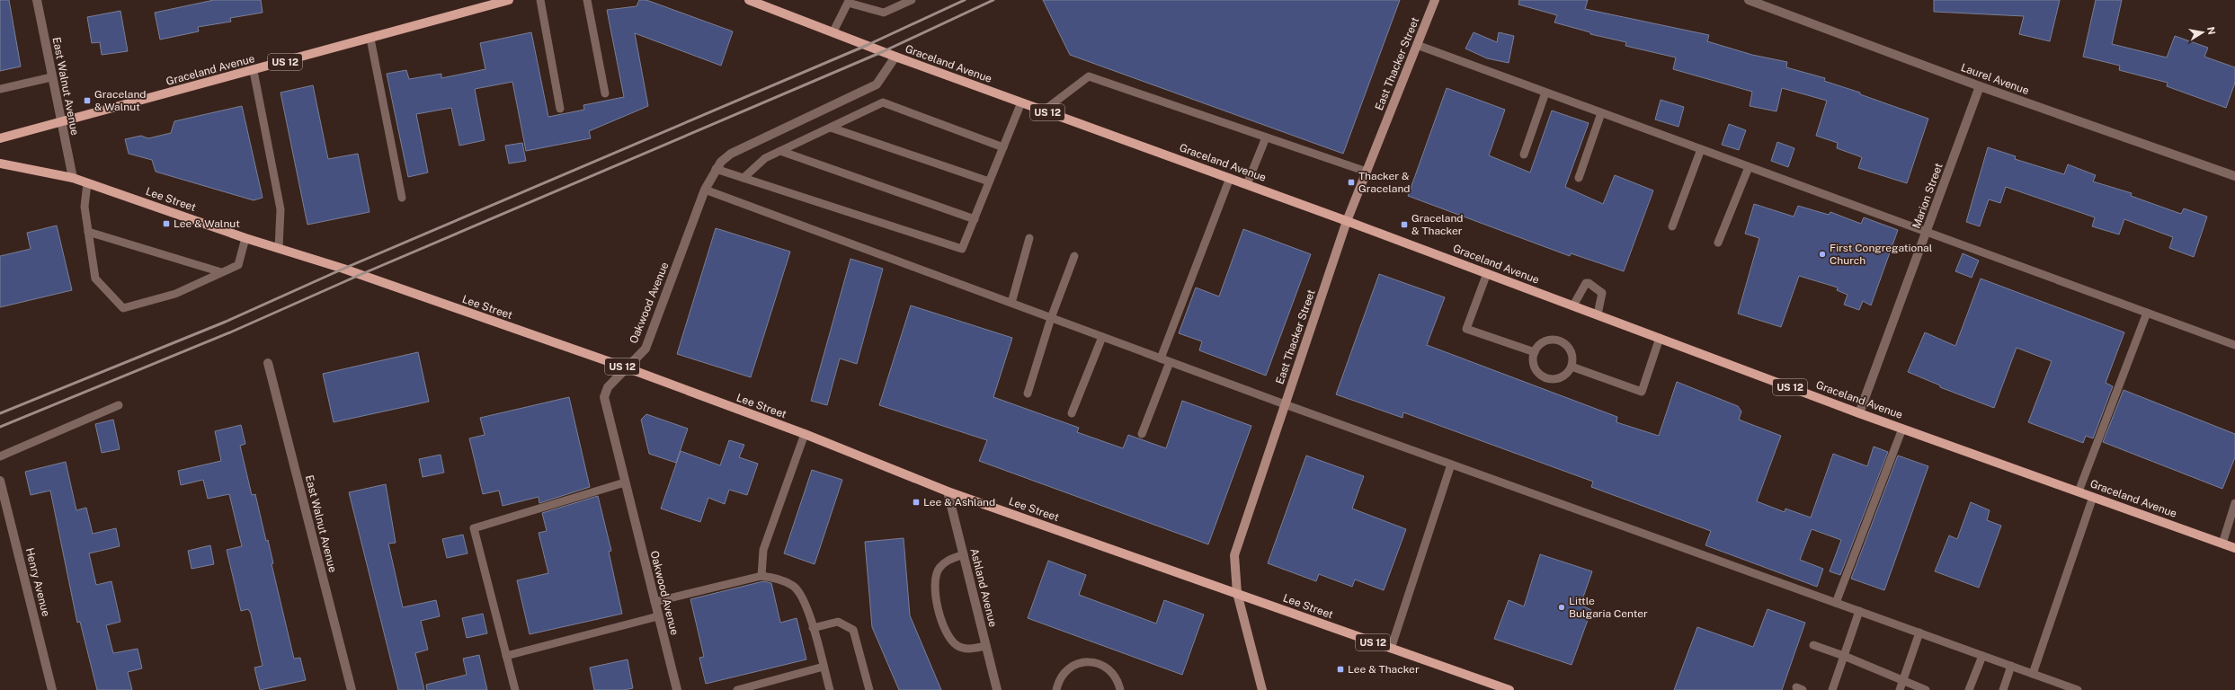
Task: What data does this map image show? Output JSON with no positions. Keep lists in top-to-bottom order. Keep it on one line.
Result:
{"streets":{"main road":["US 12","Graceland Avenue","Lee Street"],"street":["East Thacker Street","Laurel Avenue","East Walnut Avenue","Marion Street","Oakwood Avenue","Henry Avenue","Ashland Avenue"]},"crossings":[["Graceland Avenue","East Thacker Street"],["Graceland Avenue","East Walnut Avenue"],["Graceland Avenue","Marion Street"],["Graceland Avenue","Oakwood Avenue"],["East Thacker Street","Lee Street"],["Laurel Avenue","Marion Street"],["East Walnut Avenue","Lee Street"],["Lee Street","Oakwood Avenue"],["Lee Street","Ashland Avenue"]],"places":{"transit":["Graceland & Walnut","Thacker & Graceland","Lee & Walnut","Graceland & Thacker","Lee & Ashland","Lee & Thacker"],"other":["First Congregational Church","Little Bulgaria Center"]},"north":"right"}
